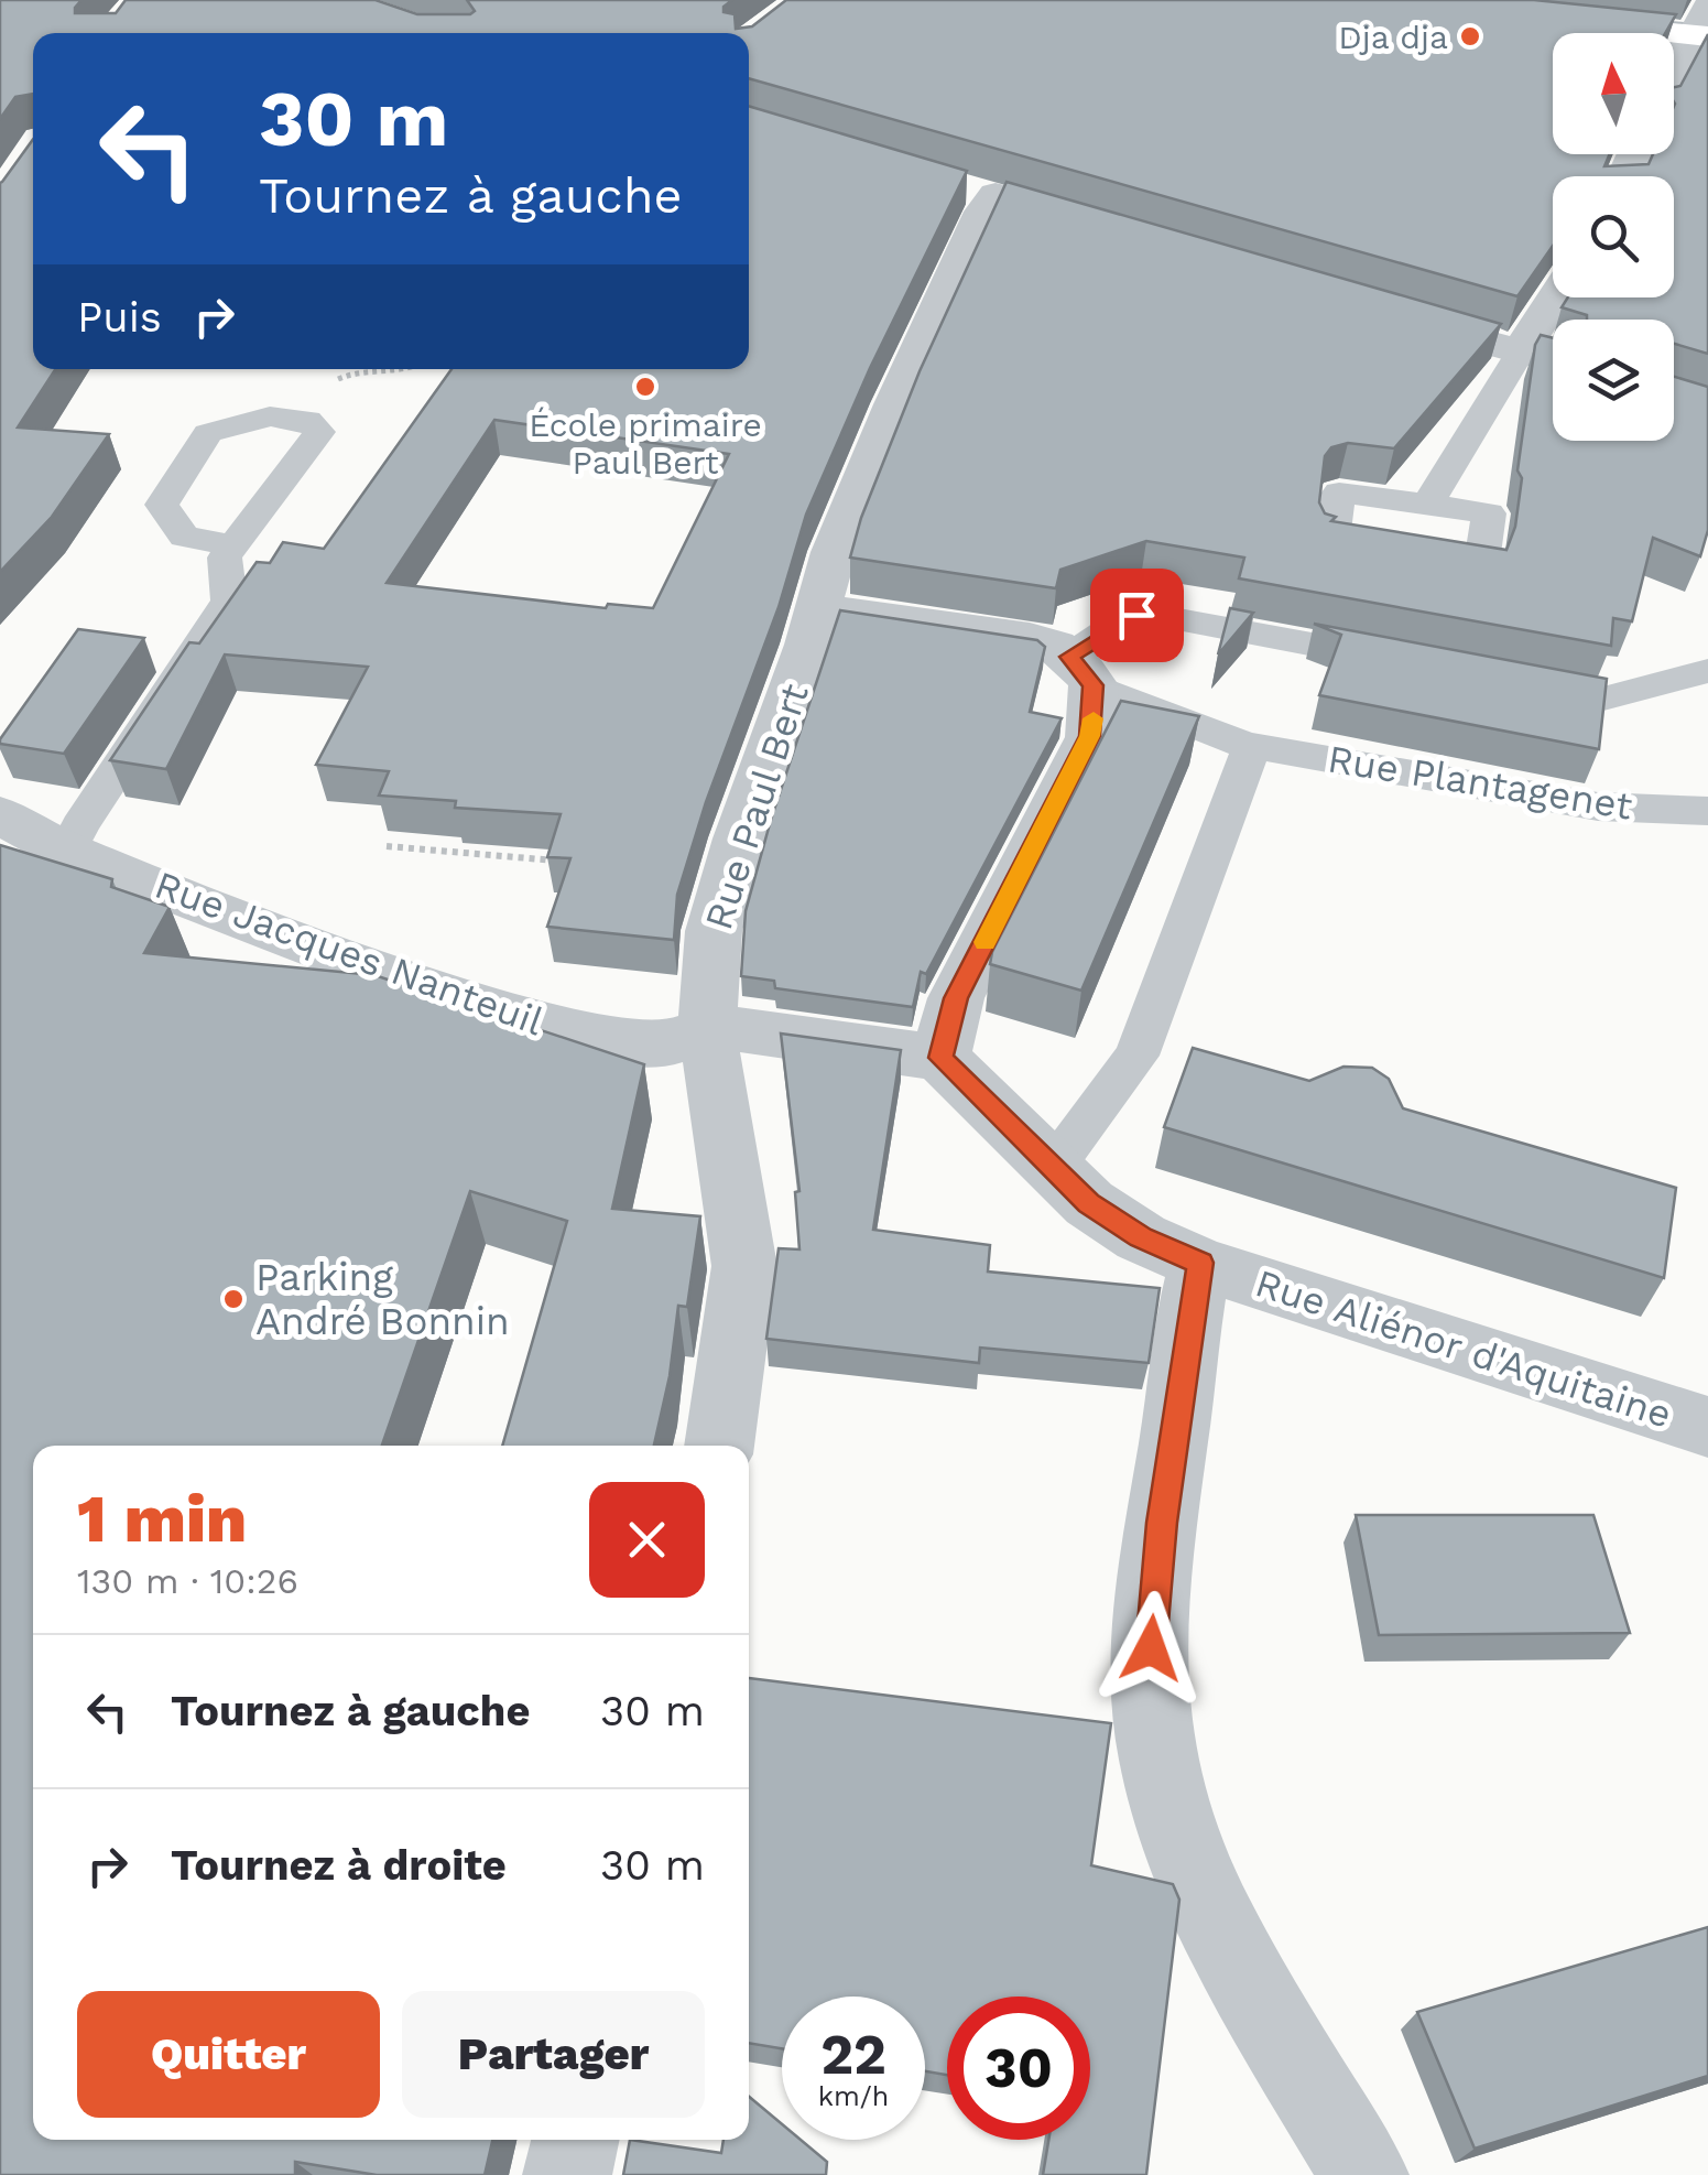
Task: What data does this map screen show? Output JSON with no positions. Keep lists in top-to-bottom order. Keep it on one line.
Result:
{"streets":{"street":["Rue Paul Bert","Rue Jacques Nanteuil","Rue Aliénor d'Aquitaine"],"lane":["Rue Plantagenet"]},"crossings":[["Rue Paul Bert","Rue Jacques Nanteuil"]],"places":["Dja dja","École primaire Paul Bert","Parking André Bonnin"],"north":"top","page":{"turn":["30 m","Tournez à gauche"],"then":"Puis","heading":["1 min","130 m · 10:26"],"list":[{"name":"Tournez à gauche","value":"30 m"},{"name":"Tournez à droite","value":"30 m"}],"buttons":["Quitter","Partager"],"speed":"22 km/h","limit":"30"}}
